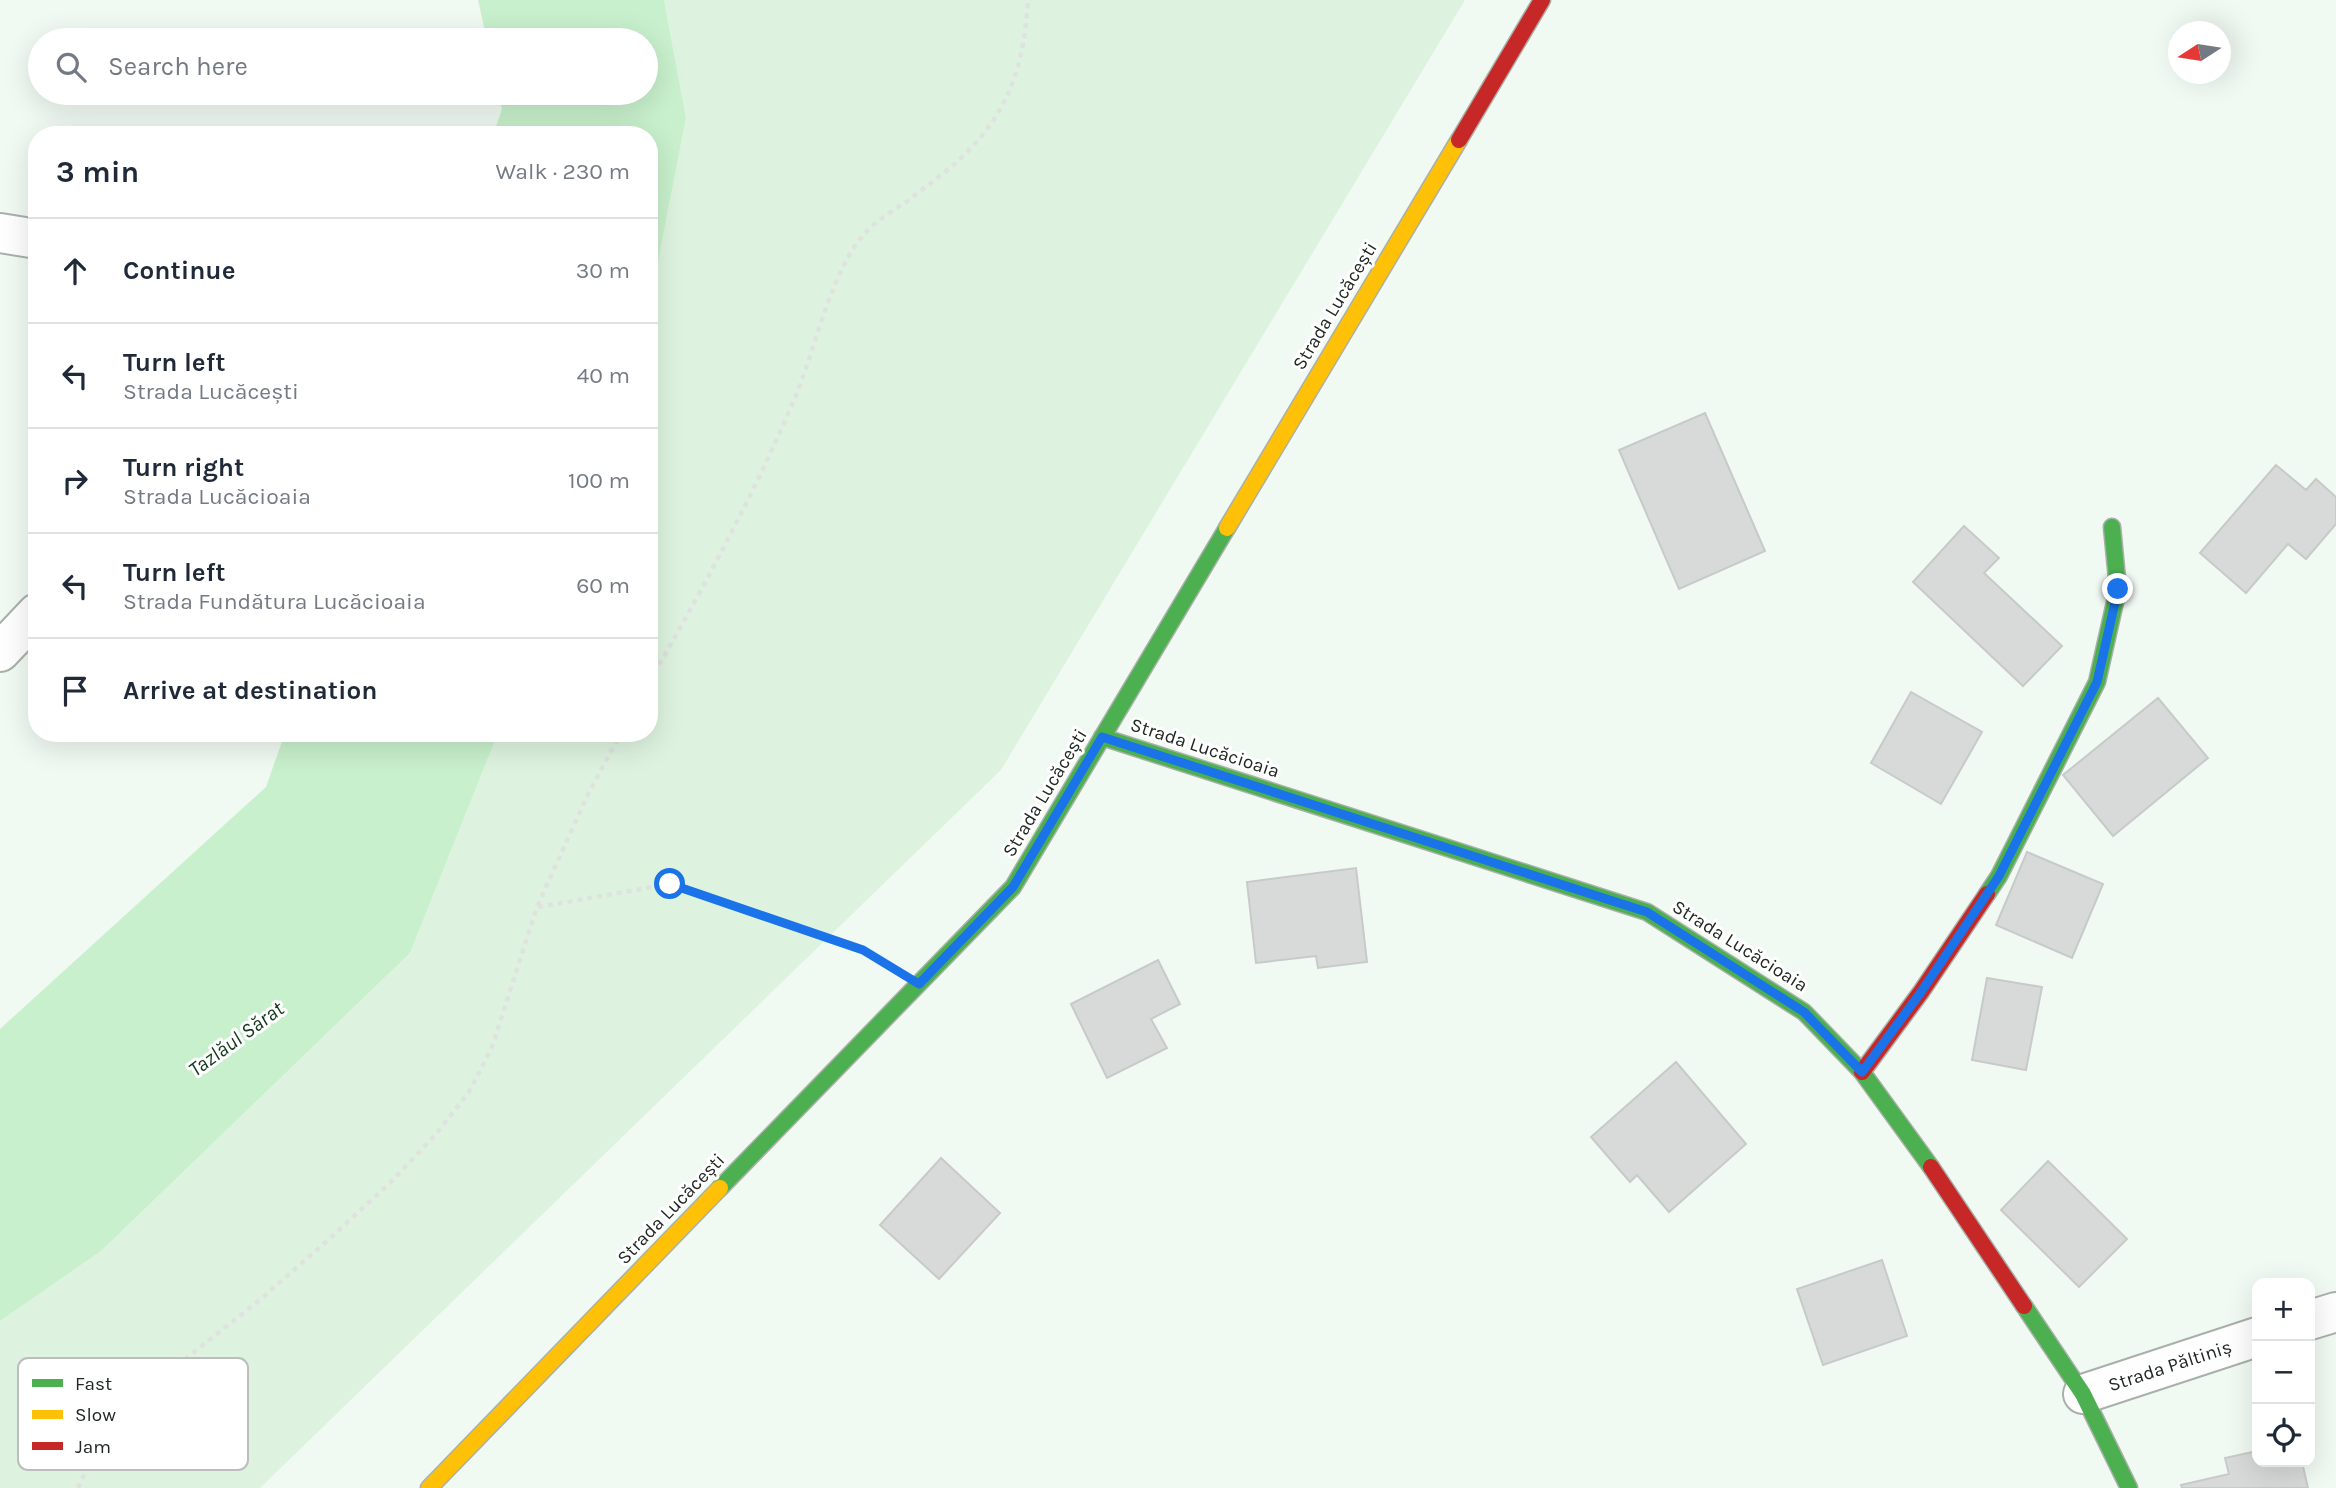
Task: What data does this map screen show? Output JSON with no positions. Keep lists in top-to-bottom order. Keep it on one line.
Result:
{"streets":{"street":["Strada Lucăcești","Strada Lucăcioaia","Strada Păltiniș"]},"crossings":[["Strada Lucăcești","Strada Lucăcioaia"],["Strada Lucăcioaia","Strada Păltiniș"]],"water":["Tazlăul Sărat"],"legend":["Fast","Slow","Jam"],"north":"left","page":{"search":"Search here","heading":["3 min","Walk · 230 m"],"list":[["Continue","30 m"],["Turn left","Strada Lucăcești","40 m"],["Turn right","Strada Lucăcioaia","100 m"],["Turn left","Strada Fundătura Lucăcioaia","60 m"],"Arrive at destination"],"map_buttons":["+","−"]}}
